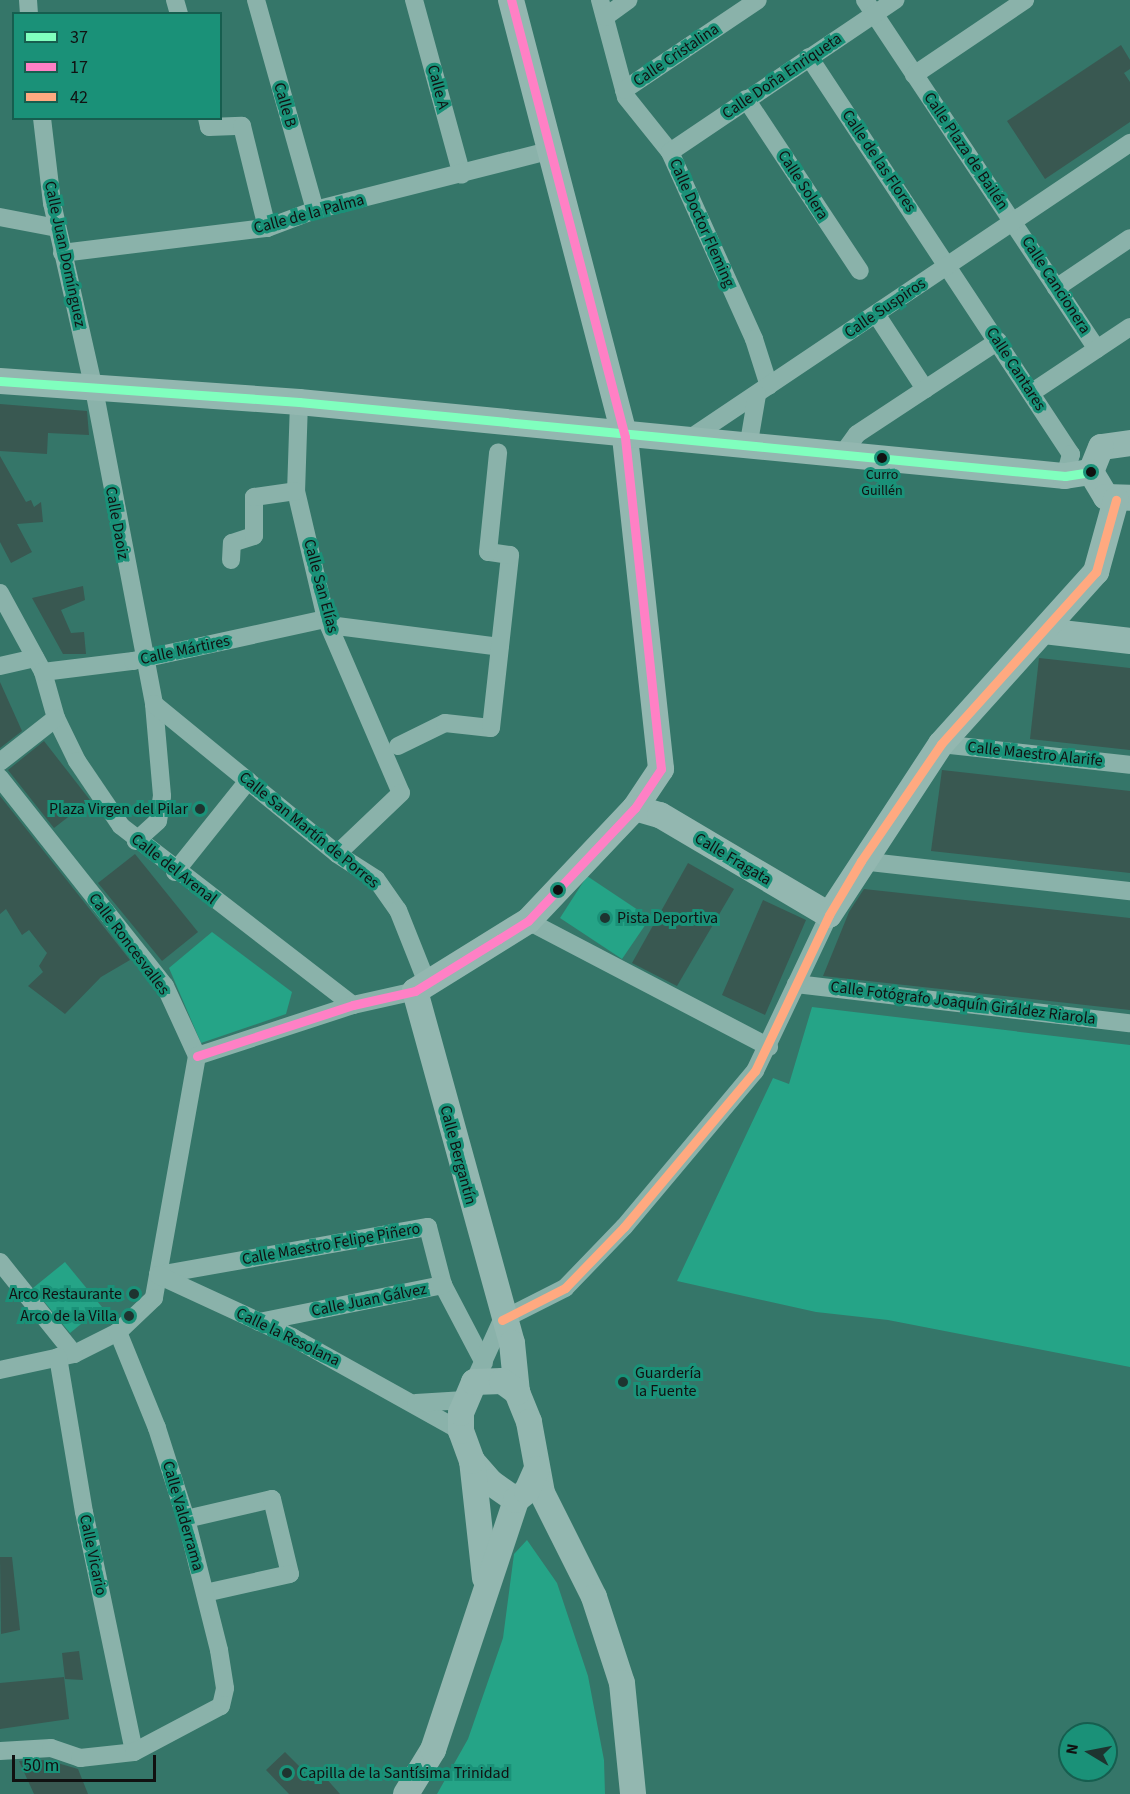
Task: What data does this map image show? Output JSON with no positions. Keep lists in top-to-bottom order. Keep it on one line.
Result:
{"streets":{"street":["Calle Cristalina","Calle Doña Enriqueta","Calle A","Calle B","Calle Plaza de Bailén","Calle de las Flores","Calle Solera","Calle de la Palma","Calle Doctor Fleming","Calle Juan Domínguez","Calle Cancionera","Calle Suspiros","Calle Cantares","Calle Daoiz","Calle San Elías","Calle Mártires","Calle Maestro Alarife","Calle San Martín de Porres","Calle Fragata","Calle del Arenal","Calle Roncesvalles","Calle Fotógrafo Joaquín Giráldez Riarola","Calle Bergantín","Calle Maestro Felipe Piñero","Calle Juan Gálvez","Calle la Resolana","Calle Valderrama","Calle Vicario"]},"crossings":[["Calle Cristalina","Calle Doctor Fleming"],["Calle Doña Enriqueta","Calle de las Flores"],["Calle Doña Enriqueta","Calle Solera"],["Calle Doña Enriqueta","Calle Doctor Fleming"],["Calle A","Calle de la Palma"],["Calle B","Calle de la Palma"],["Calle Plaza de Bailén","Calle Cancionera"],["Calle Plaza de Bailén","Calle Suspiros"],["Calle de las Flores","Calle Suspiros"],["Calle de las Flores","Calle Cantares"],["Calle de la Palma","Calle Juan Domínguez"],["Calle Doctor Fleming","Calle Suspiros"],["Calle Juan Domínguez","Calle Daoiz"],["Calle Cancionera","Calle Suspiros"],["Calle Suspiros","Calle Cantares"],["Calle Daoiz","Calle Mártires"],["Calle Daoiz","Calle San Martín de Porres"],["Calle Daoiz","Calle del Arenal"],["Calle San Elías","Calle Mártires"],["Calle San Elías","Calle San Martín de Porres"],["Calle Mártires","Calle del Arenal"],["Calle San Martín de Porres","Calle Bergantín"],["Calle Maestro Felipe Piñero","Calle Juan Gálvez"],["Calle Maestro Felipe Piñero","Calle la Resolana"],["Calle Juan Gálvez","Calle la Resolana"],["Calle Valderrama","Calle Vicario"]],"places":["Curro Guillén","Plaza Virgen del Pilar","Pista Deportiva","Arco Restaurante","Arco de la Villa","Guardería la Fuente","Capilla de la Santísima Trinidad"],"lines":["transit line 17","transit line 37","transit line 42"],"legend":["37","17","42"],"scale_bar":"50 m","north":"left"}
